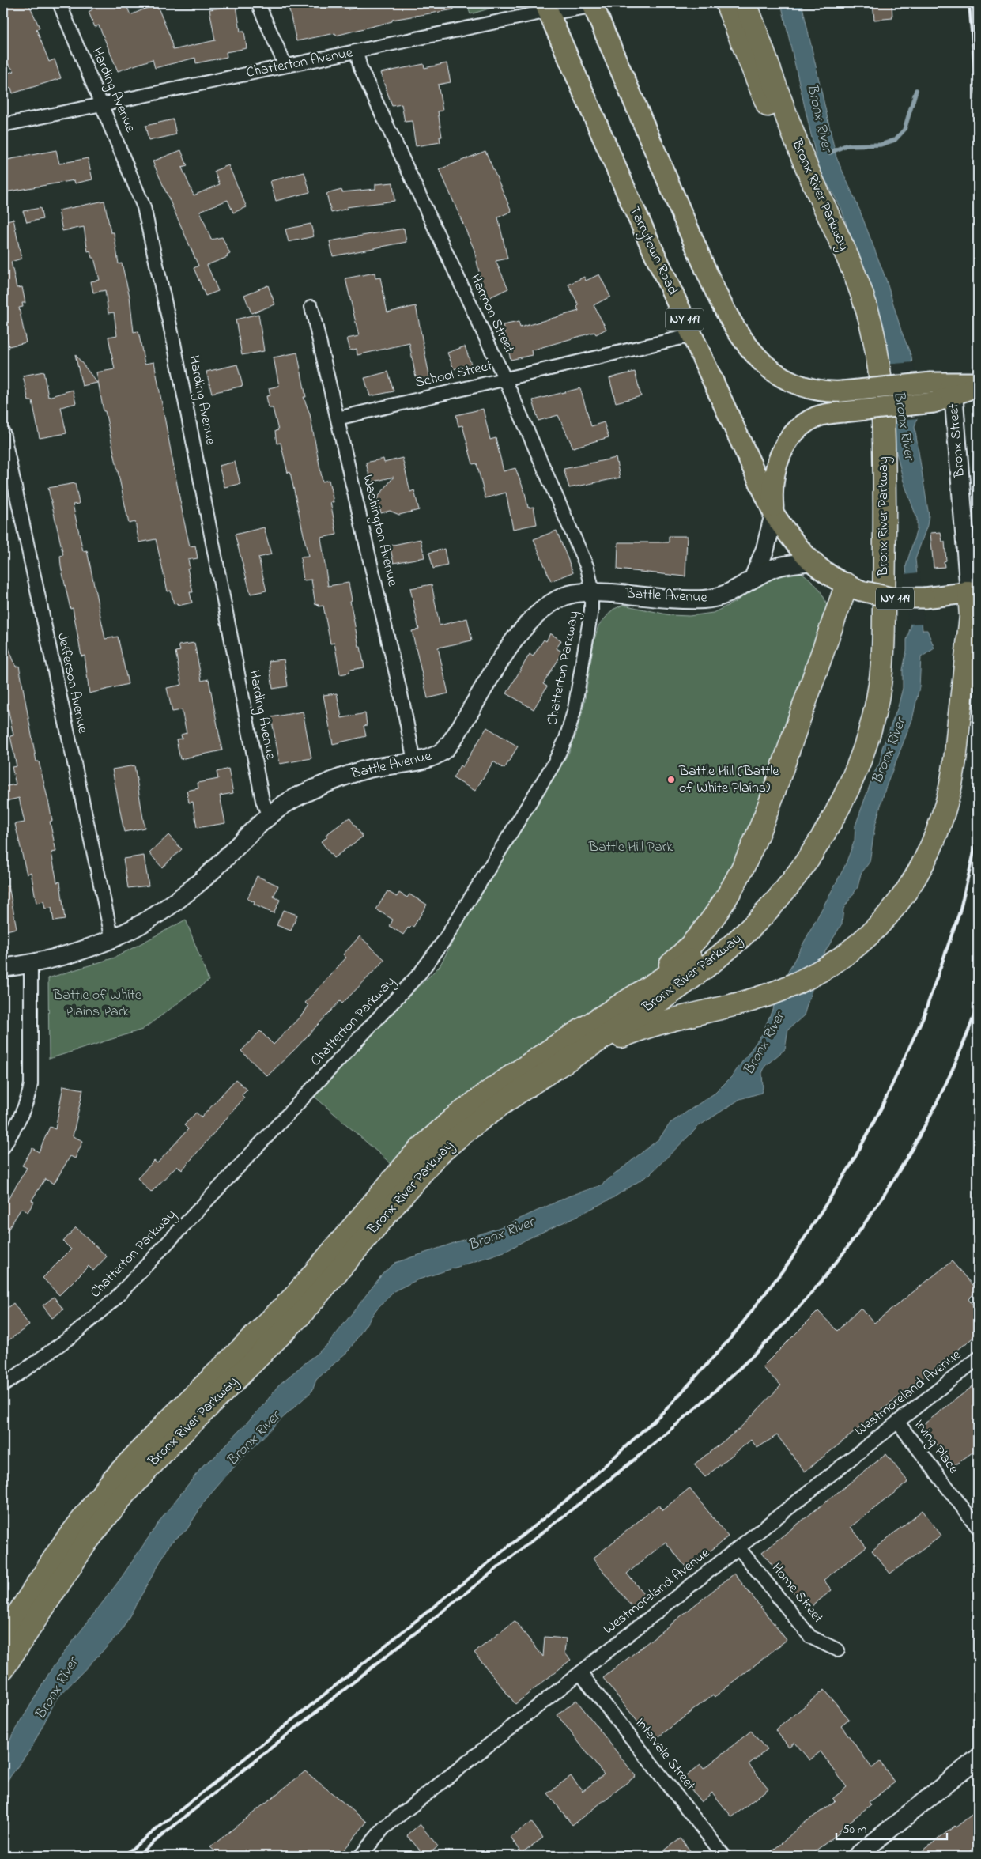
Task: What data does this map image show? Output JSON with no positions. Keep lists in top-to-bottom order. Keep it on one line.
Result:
{"streets":{"highway":["Bronx River Parkway"],"main road":["Tarrytown Road","NY 119"],"street":["Chatterton Avenue","Harding Avenue","Harmon Street","School Street","Bronx Street","Washington Avenue","Battle Avenue","Chatterton Parkway","Jefferson Avenue","Westmoreland Avenue","Irving Place","Home Street","Intervale Street"]},"crossings":[["Chatterton Avenue","Harding Avenue"],["Chatterton Avenue","Tarrytown Road"],["Chatterton Avenue","Harmon Street"],["Chatterton Avenue","NY 119"],["Harding Avenue","Battle Avenue"],["Tarrytown Road","NY 119"],["Tarrytown Road","School Street"],["Tarrytown Road","Battle Avenue"],["Harmon Street","School Street"],["Harmon Street","Battle Avenue"],["Harmon Street","Chatterton Parkway"],["NY 119","Bronx Street"],["School Street","Washington Avenue"],["Washington Avenue","Battle Avenue"],["Battle Avenue","Chatterton Parkway"],["Battle Avenue","Jefferson Avenue"],["Westmoreland Avenue","Irving Place"],["Westmoreland Avenue","Home Street"],["Westmoreland Avenue","Intervale Street"]],"water":["Bronx River"],"parks":["Battle Hill Park","Battle of White Plains Park"],"places":["Battle Hill (Battle of White Plains)"],"scale_bar":"50 m"}
